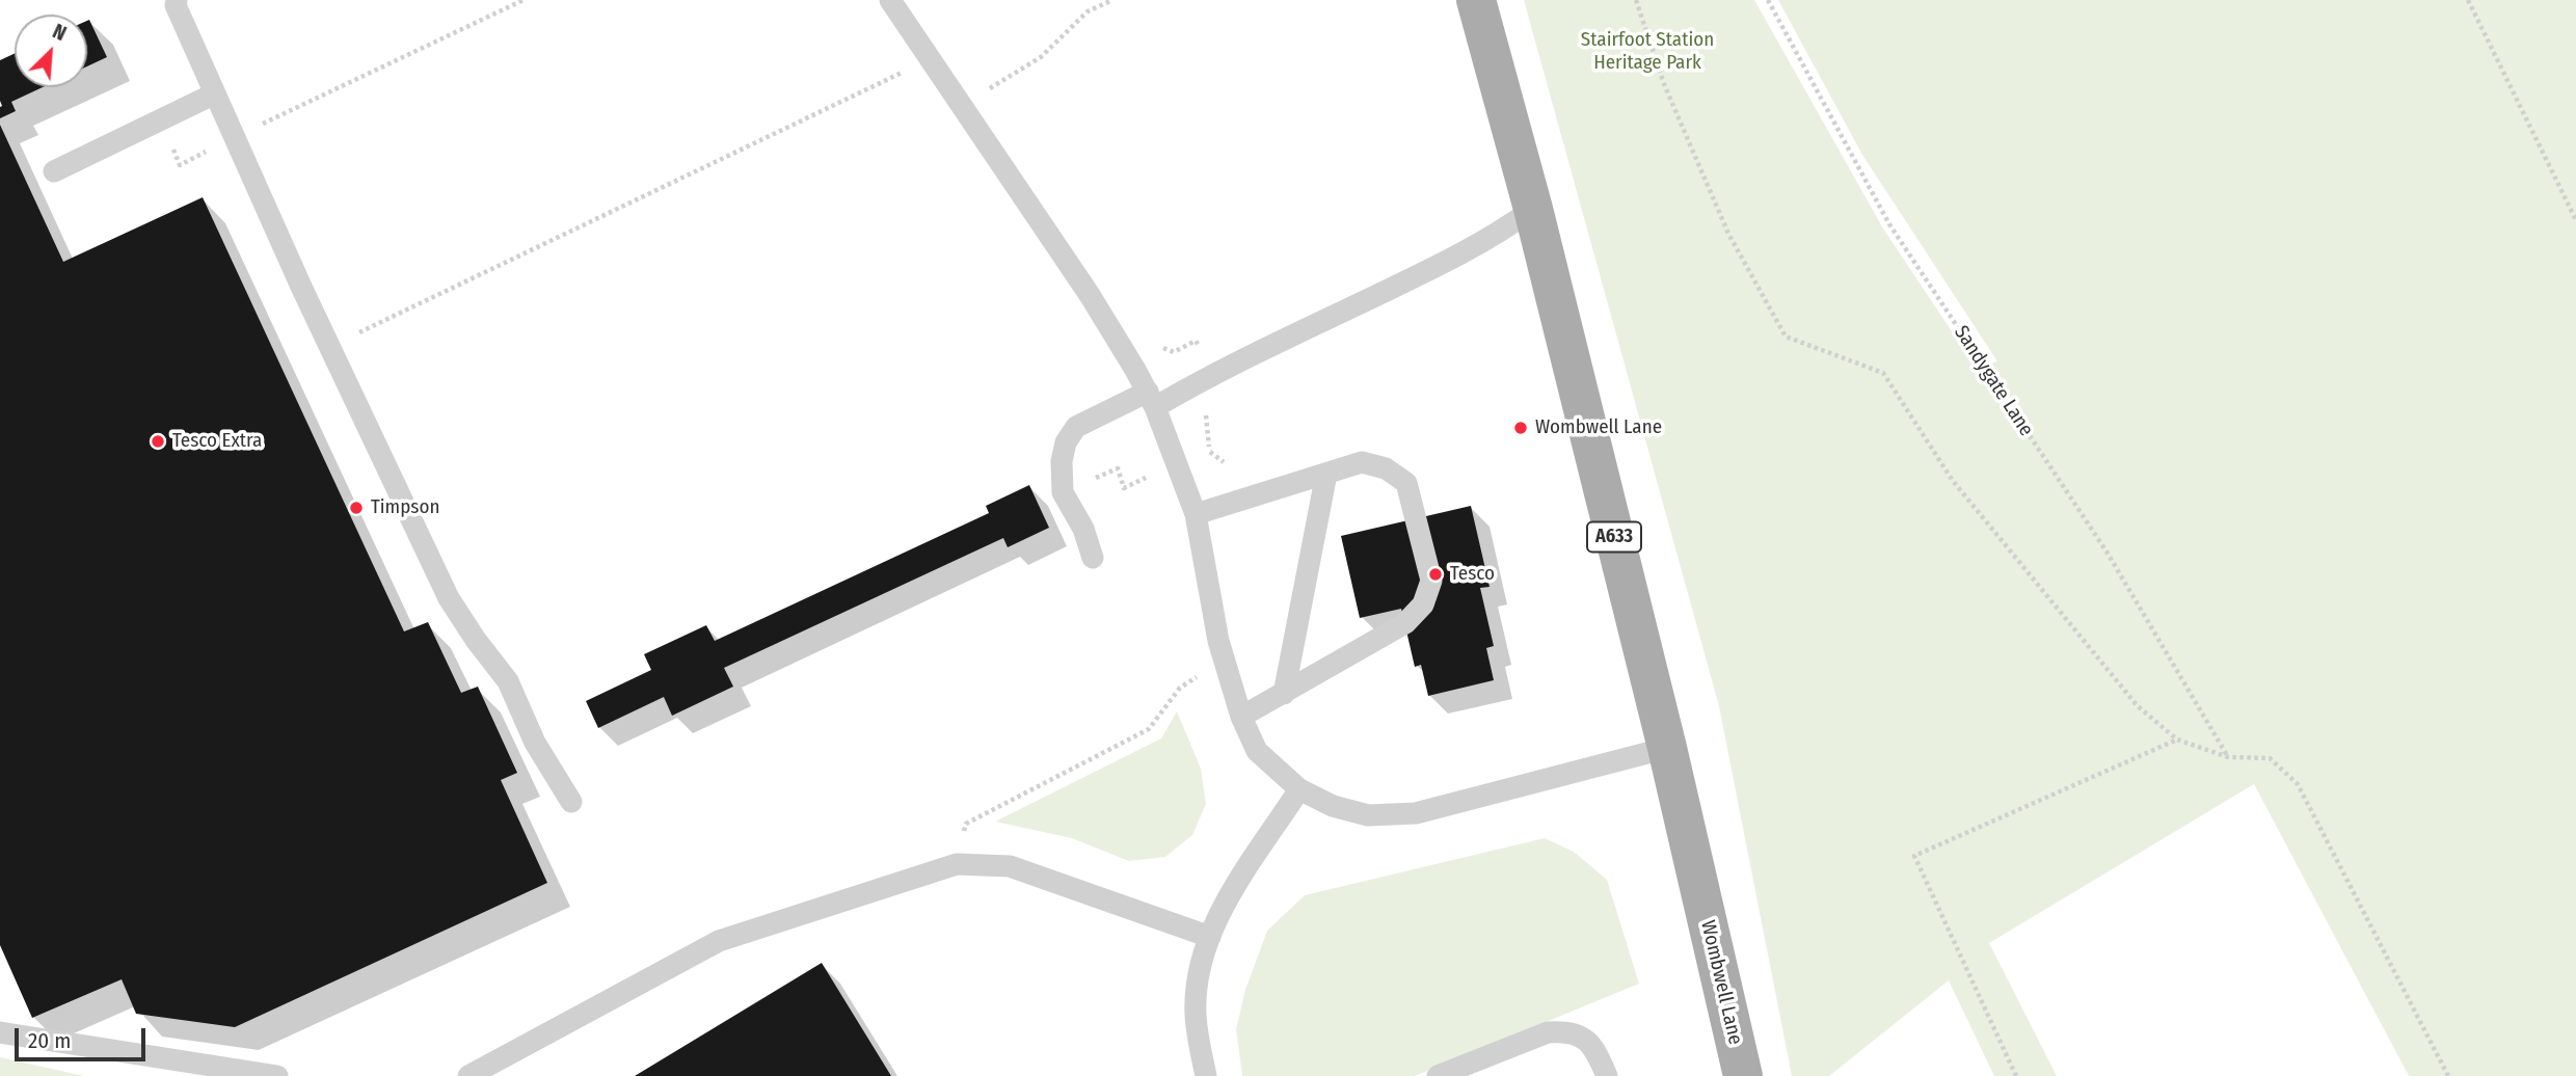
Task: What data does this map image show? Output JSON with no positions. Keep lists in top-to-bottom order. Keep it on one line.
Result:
{"streets":{"main road":["A633","Wombwell Lane"],"path":["Sandygate Lane"]},"parks":["Stairfoot Station Heritage Park"],"places":["Wombwell Lane","Tesco Extra","Timpson","Tesco"],"scale_bar":"20 m","north":"top right"}
